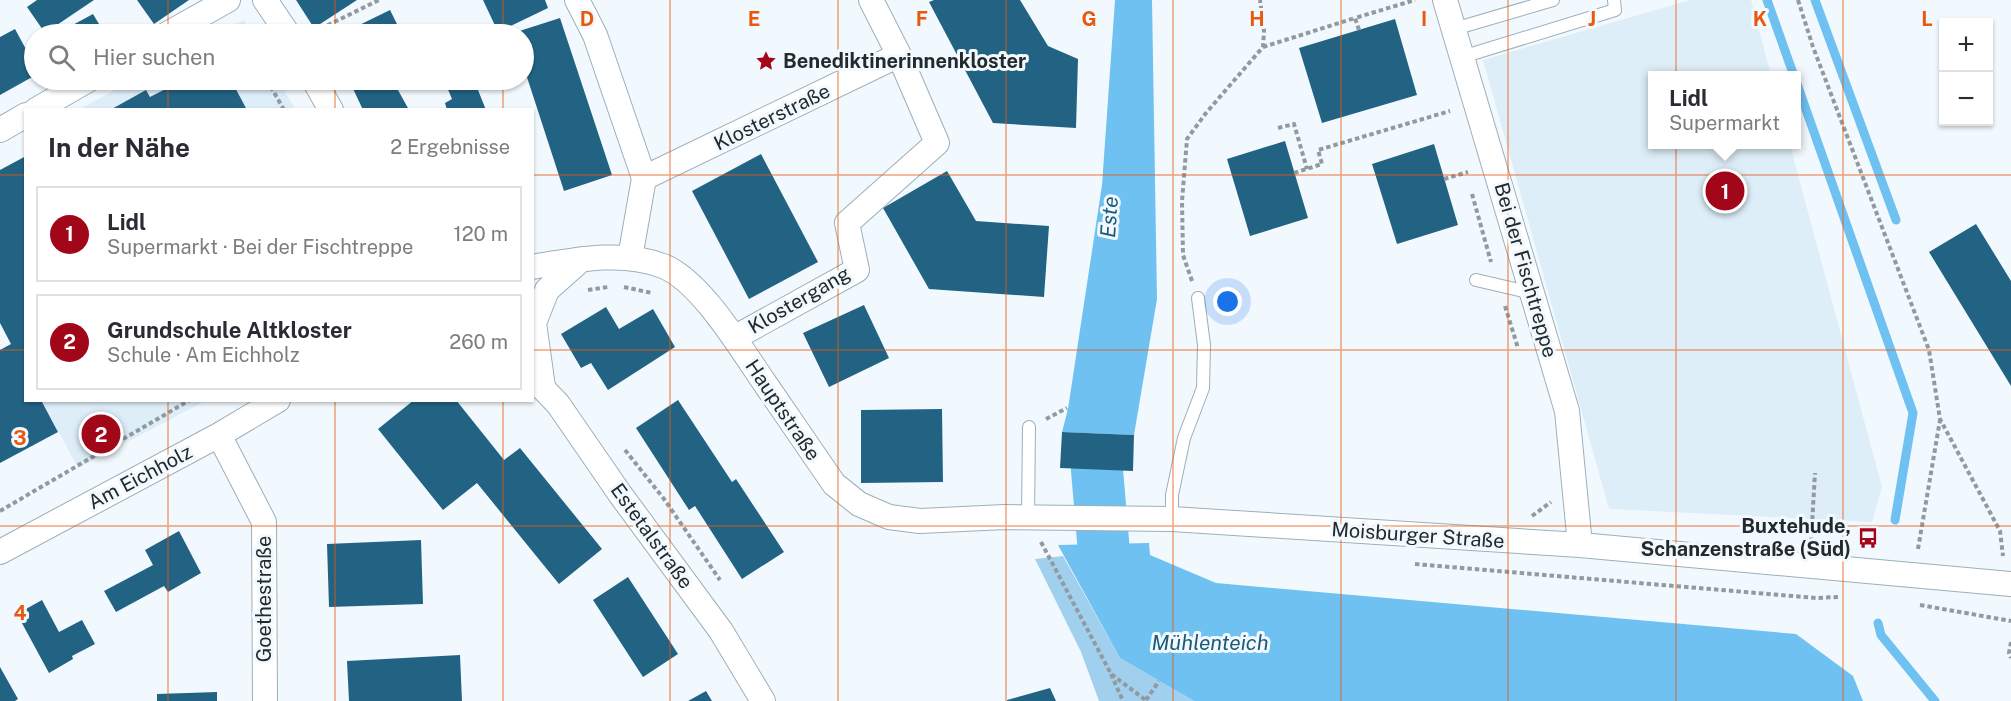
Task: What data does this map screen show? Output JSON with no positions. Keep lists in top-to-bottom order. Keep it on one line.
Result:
{"streets":{"street":["Klosterstraße","Bei der Fischtreppe","Klostergang","Hauptstraße","Am Eichholz","Moisburger Straße","Estetalstraße","Goethestraße"]},"crossings":[["Klosterstraße","Klostergang"],["Bei der Fischtreppe","Moisburger Straße"],["Klostergang","Hauptstraße"],["Hauptstraße","Moisburger Straße"],["Am Eichholz","Goethestraße"]],"water":["Este","Mühlenteich"],"places":{"place":["Benediktinerinnenkloster"],"bus stop":["Buxtehude, Schanzenstraße (Süd)"]},"page":{"map_buttons":["+","−"],"search":"Hier suchen","popup":["Lidl","Supermarkt"],"heading":["In der Nähe","2 Ergebnisse"],"pins":["1","2"],"list":[{"mark":"1","name":"Lidl","note":"Supermarkt · Bei der Fischtreppe","value":"120 m"},{"mark":"2","name":"Grundschule Altkloster","note":"Schule · Am Eichholz","value":"260 m"}]},"grid":{"columns":["D","E","F","G","H","I","J","K","L"],"rows":["3","4"]}}
